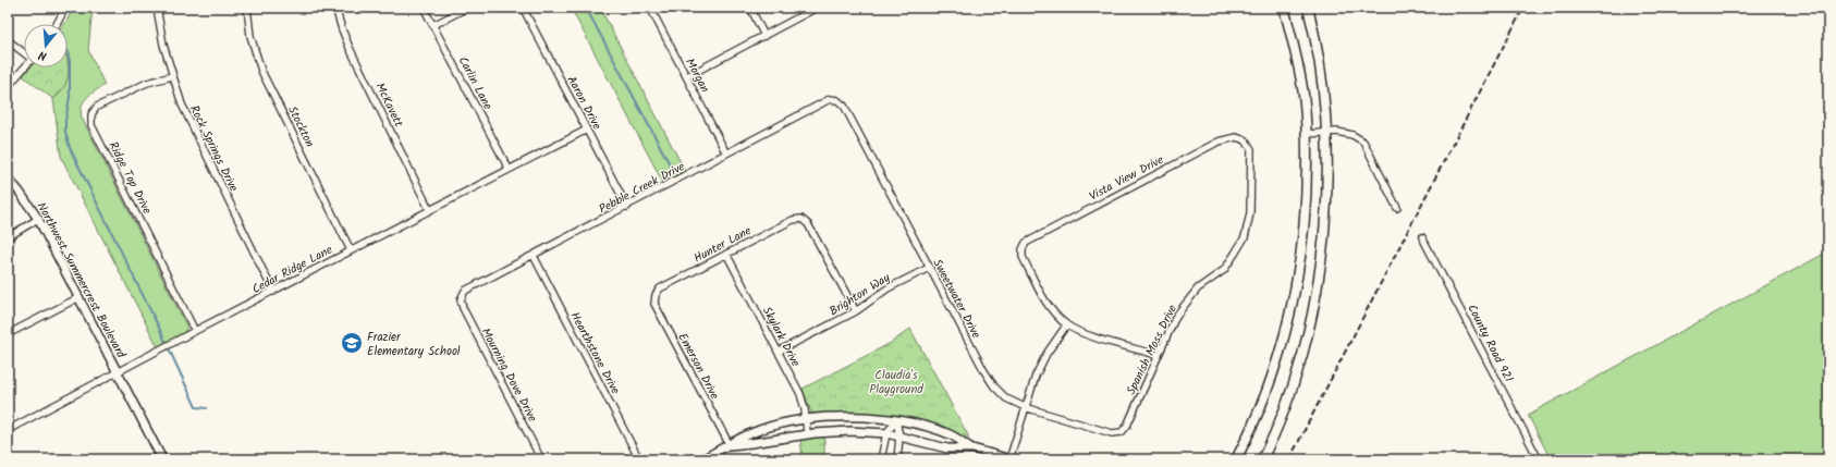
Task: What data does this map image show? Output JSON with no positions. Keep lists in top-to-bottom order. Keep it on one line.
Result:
{"streets":{"street":["Morgan","Carlin Lane","Aaron Drive","McKavett","Stockton","Rock Springs Drive","Ridge Top Drive","Vista View Drive","Pebble Creek Drive","Hunter Lane","Cedar Ridge Lane","Northwest Summercrest Boulevard","Brighton Way","Sweetwater Drive","Skylark Drive","County Road 921","Spanish Moss Drive","Hearthstone Drive","Emerson Drive","Mourning Dove Drive"]},"crossings":[["Morgan","Pebble Creek Drive"],["Carlin Lane","Cedar Ridge Lane"],["Aaron Drive","Pebble Creek Drive"],["Aaron Drive","Cedar Ridge Lane"],["McKavett","Cedar Ridge Lane"],["Stockton","Cedar Ridge Lane"],["Rock Springs Drive","Ridge Top Drive"],["Rock Springs Drive","Cedar Ridge Lane"],["Ridge Top Drive","Cedar Ridge Lane"],["Vista View Drive","Spanish Moss Drive"],["Pebble Creek Drive","Sweetwater Drive"],["Pebble Creek Drive","Hearthstone Drive"],["Pebble Creek Drive","Mourning Dove Drive"],["Hunter Lane","Brighton Way"],["Hunter Lane","Skylark Drive"],["Hunter Lane","Emerson Drive"],["Cedar Ridge Lane","Northwest Summercrest Boulevard"],["Brighton Way","Sweetwater Drive"],["Brighton Way","Skylark Drive"],["Sweetwater Drive","Spanish Moss Drive"]],"parks":["Claudia's Playground"],"places":{"school or university":["Frazier Elementary School"]},"north":"bottom"}
